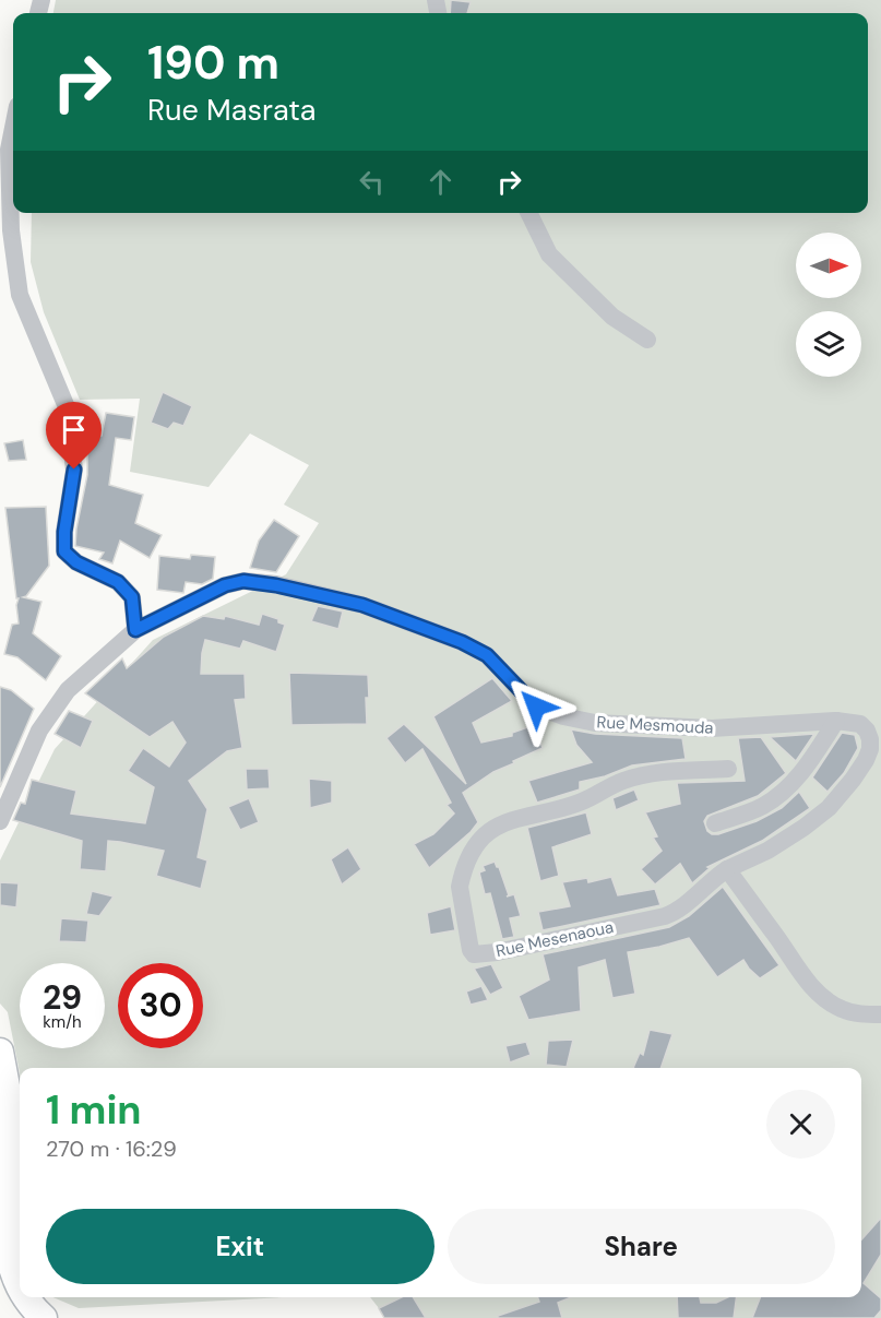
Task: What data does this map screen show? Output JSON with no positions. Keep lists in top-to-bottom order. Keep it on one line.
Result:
{"streets":{"street":["Rue Mesmouda","Rue Mesenaoua"]},"crossings":[["Rue Mesmouda","Rue Mesenaoua"]],"north":"right","page":{"turn":["190 m","Rue Masrata"],"speed":"29 km/h","limit":"30","heading":["1 min","270 m · 16:29"],"buttons":["Exit","Share"]}}
